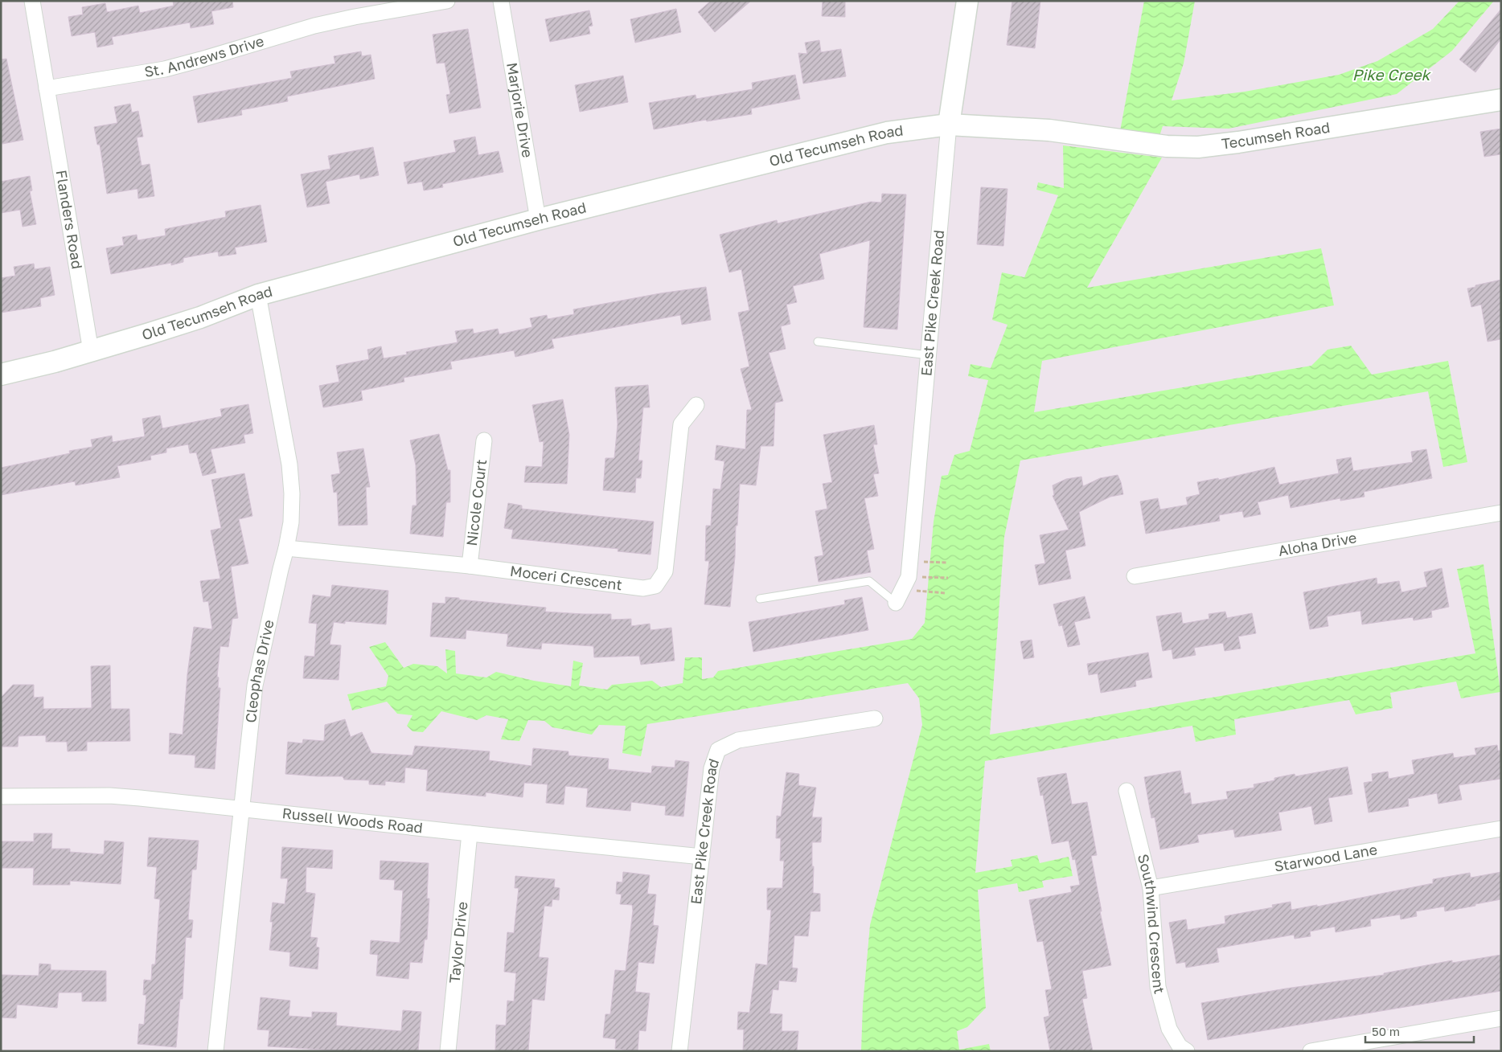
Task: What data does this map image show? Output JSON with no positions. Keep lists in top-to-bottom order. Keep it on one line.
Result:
{"streets":{"main road":["Tecumseh Road","Old Tecumseh Road","East Pike Creek Road"],"street":["St. Andrews Drive","Marjorie Drive","Flanders Road","Nicole Court","Aloha Drive","Moceri Crescent","Cleophas Drive","Russell Woods Road","Starwood Lane","Southwind Crescent","Taylor Drive"]},"crossings":[["St. Andrews Drive","Flanders Road"],["Marjorie Drive","Old Tecumseh Road"],["Tecumseh Road","Old Tecumseh Road"],["Old Tecumseh Road","Flanders Road"],["Old Tecumseh Road","East Pike Creek Road"],["Old Tecumseh Road","Cleophas Drive"],["East Pike Creek Road","Russell Woods Road"],["Nicole Court","Moceri Crescent"],["Moceri Crescent","Cleophas Drive"],["Cleophas Drive","Russell Woods Road"],["Russell Woods Road","Taylor Drive"],["Starwood Lane","Southwind Crescent"]],"water":["Pike Creek"],"scale_bar":"50 m"}
